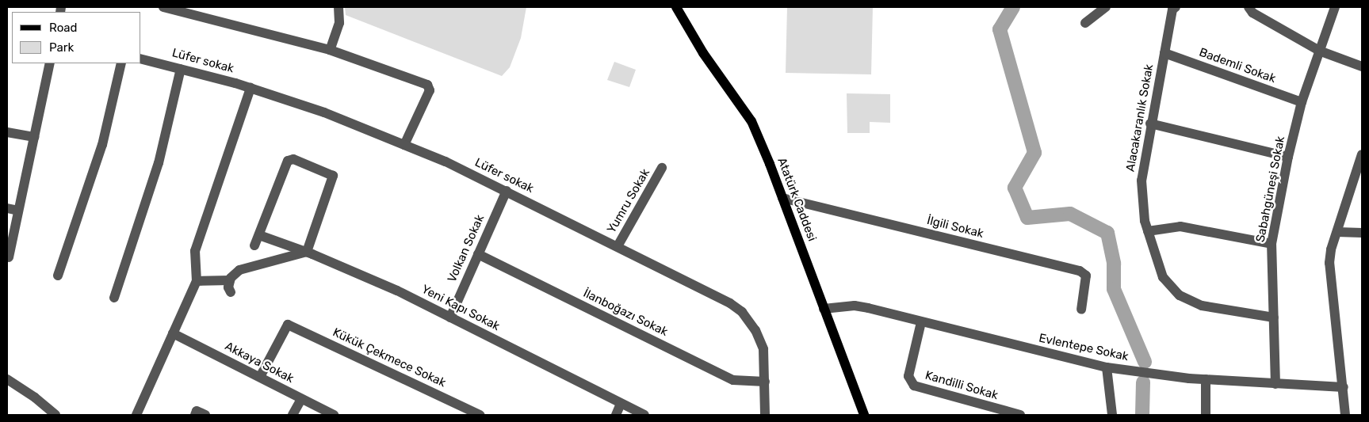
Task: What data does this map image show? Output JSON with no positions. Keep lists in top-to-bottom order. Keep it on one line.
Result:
{"streets":{"main road":["Atatürk Caddesi"],"street":["Lüfer sokak","Bademli Sokak","Alacakaranlık Sokak","Sabahgüneşi Sokak","Yumru Sokak","İlgili Sokak","Volkan Sokak","Yeni Kapı Sokak","İlanboğazı Sokak","Evlentepe Sokak","Kükük Çekmece Sokak","Akkaya Sokak","Kandilli Sokak"]},"crossings":[["Lüfer sokak","Yumru Sokak"],["Lüfer sokak","Volkan Sokak"],["Lüfer sokak","İlanboğazı Sokak"],["Bademli Sokak","Alacakaranlık Sokak"],["Bademli Sokak","Sabahgüneşi Sokak"],["Alacakaranlık Sokak","Sabahgüneşi Sokak"],["Sabahgüneşi Sokak","Evlentepe Sokak"],["Atatürk Caddesi","İlgili Sokak"],["Atatürk Caddesi","Evlentepe Sokak"],["Volkan Sokak","Yeni Kapı Sokak"],["Volkan Sokak","İlanboğazı Sokak"],["Evlentepe Sokak","Kandilli Sokak"],["Kükük Çekmece Sokak","Akkaya Sokak"]],"legend":["Road","Park"]}
